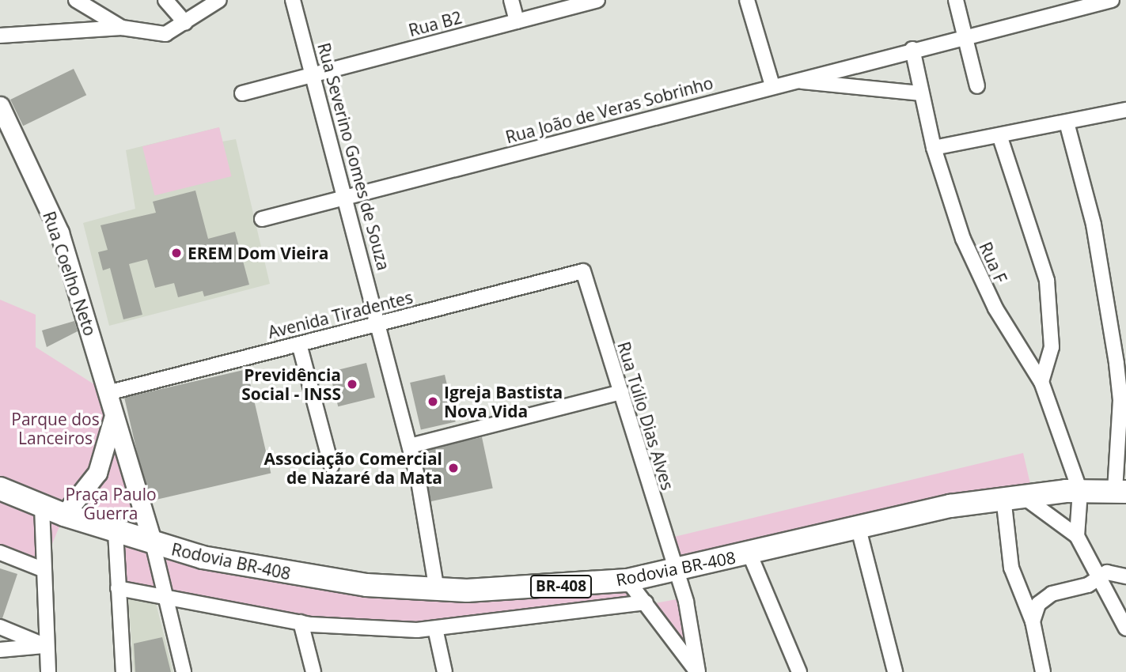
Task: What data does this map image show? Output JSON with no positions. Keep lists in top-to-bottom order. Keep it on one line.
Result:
{"streets":{"main road":["Rodovia BR-408","BR-408"],"street":["Rua B2","Rua João de Veras Sobrinho","Rua Severino Gomes de Souza","Rua F","Rua Coelho Neto","Avenida Tiradentes","Rua Túlio Dias Alves"]},"crossings":[["Rua B2","Rua Severino Gomes de Souza"],["Rua João de Veras Sobrinho","Rua Severino Gomes de Souza"],["Rua João de Veras Sobrinho","Rua F"],["Rua Severino Gomes de Souza","Avenida Tiradentes"],["Rua Severino Gomes de Souza","Rodovia BR-408"],["Rua F","Rodovia BR-408"],["Rua Coelho Neto","Avenida Tiradentes"],["Rua Coelho Neto","Rodovia BR-408"],["Avenida Tiradentes","Rua Túlio Dias Alves"],["Rua Túlio Dias Alves","Rodovia BR-408"]],"parks":["Parque dos Lanceiros","Praça Paulo Guerra"],"places":["EREM Dom Vieira","Previdência Social - INSS","Igreja Bastista Nova Vida","Associação Comercial de Nazaré da Mata"]}
